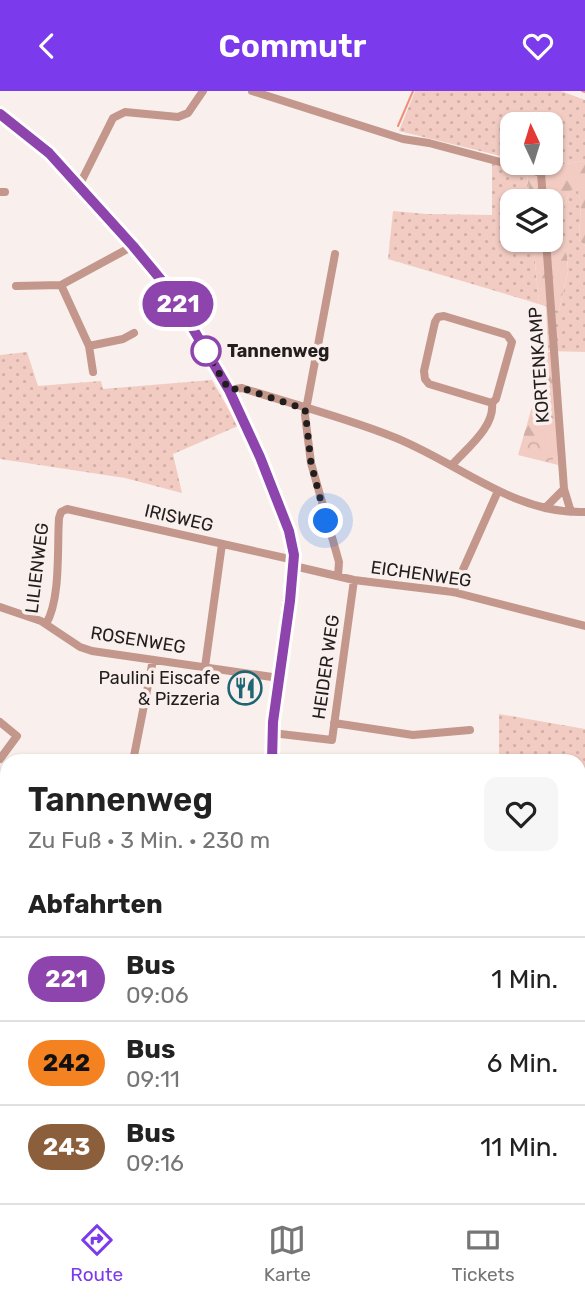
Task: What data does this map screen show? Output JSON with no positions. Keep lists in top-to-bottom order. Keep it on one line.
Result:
{"streets":{"street":["KORTENKAMP","IRISWEG","LILIENWEG","EICHENWEG","ROSENWEG","HEIDER WEG"]},"crossings":[["IRISWEG","LILIENWEG"],["IRISWEG","EICHENWEG"],["LILIENWEG","ROSENWEG"],["EICHENWEG","HEIDER WEG"]],"places":{"other":["Tannenweg"],"restaurant":["Paulini Eiscafe & Pizzeria"]},"lines":["bus line 221"],"north":"top","page":{"header":"Commutr","on_map":"221","heading":[["Tannenweg","Zu Fuß · 3 Min. · 230 m"],"Abfahrten"],"list":[{"mark":"221","name":"Bus","note":"09:06","value":"1 Min."},{"mark":"242","name":"Bus","note":"09:11","value":"6 Min."},{"mark":"243","name":"Bus","note":"09:16","value":"11 Min."}],"tabs":["Route","Karte","Tickets"]}}
